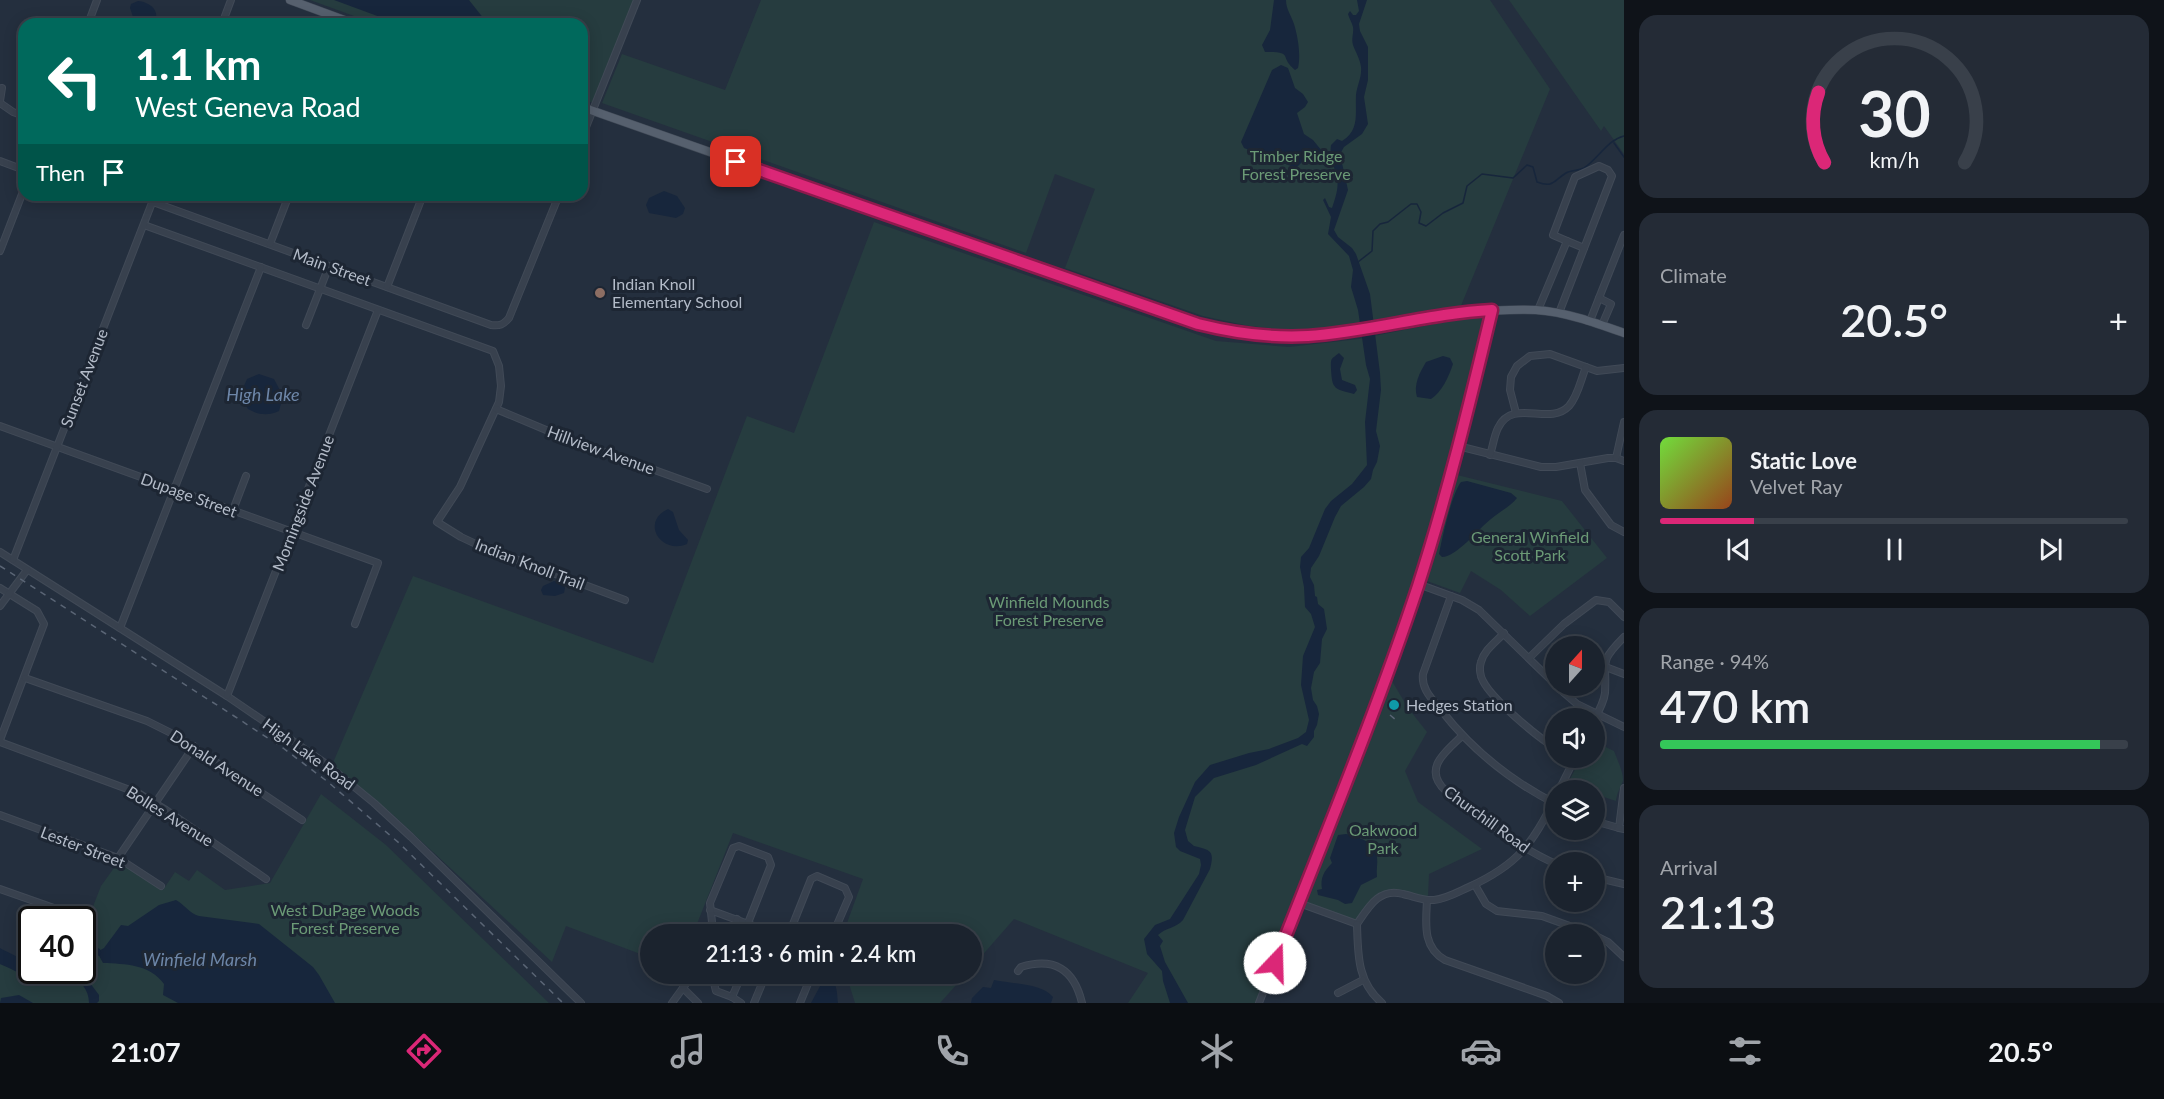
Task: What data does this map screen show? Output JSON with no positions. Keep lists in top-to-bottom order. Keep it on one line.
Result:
{"streets":{"street":["Main Street","Sunset Avenue","Hillview Avenue","Dupage Street","Morningside Avenue","Indian Knoll Trail","High Lake Road","Donald Avenue","Bolles Avenue","Churchill Road","Lester Street"]},"crossings":[["Main Street","Sunset Avenue"],["Main Street","Hillview Avenue"],["Main Street","Morningside Avenue"],["Main Street","Indian Knoll Trail"],["Sunset Avenue","Dupage Street"],["Sunset Avenue","High Lake Road"],["Hillview Avenue","Indian Knoll Trail"],["Dupage Street","Morningside Avenue"],["Morningside Avenue","High Lake Road"]],"water":["High Lake","Winfield Marsh"],"parks":["Timber Ridge Forest Preserve","General Winfield Scott Park","Winfield Mounds Forest Preserve","Oakwood Park","West DuPage Woods Forest Preserve"],"places":["Indian Knoll Elementary School","Hedges Station"],"north":"top","page":{"turn":["1.1 km","West Geneva Road"],"then":"Then","tile":["Climate",["Range · 94%","470 km"],["Arrival","21:13"]],"heat":["−","20.5°","+"],"song":["Static Love","Velvet Ray"],"map_buttons":["+","−"],"limit":"40","trip":"21:13 · 6 min · 2.4 km","tabs":["21:07","20.5°"],"gauge":["30","km/h"]}}
